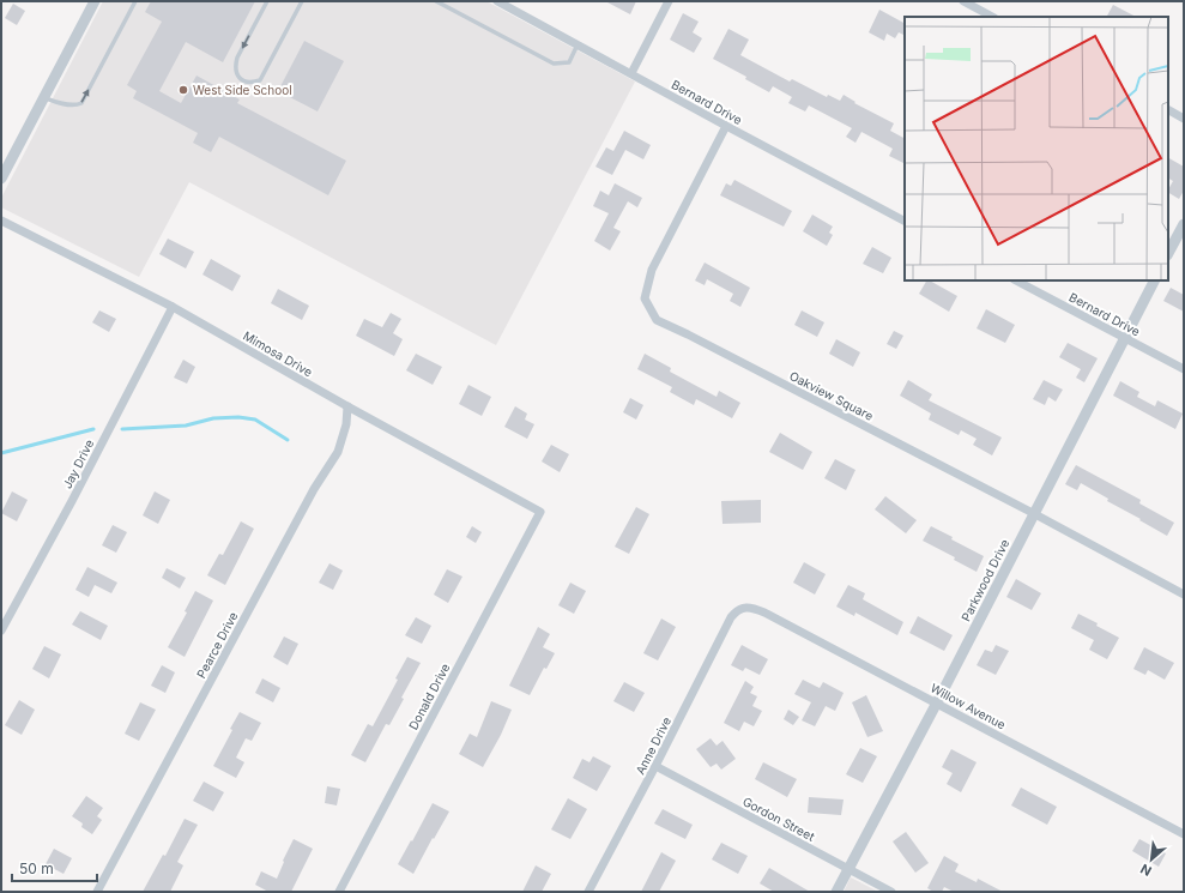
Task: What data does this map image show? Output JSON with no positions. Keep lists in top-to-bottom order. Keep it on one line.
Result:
{"streets":{"street":["Bernard Drive","Mimosa Drive","Oakview Square","Jay Drive","Parkwood Drive","Pearce Drive","Donald Drive","Willow Avenue","Anne Drive","Gordon Street"]},"crossings":[["Bernard Drive","Oakview Square"],["Bernard Drive","Parkwood Drive"],["Mimosa Drive","Jay Drive"],["Mimosa Drive","Pearce Drive"],["Mimosa Drive","Donald Drive"],["Oakview Square","Parkwood Drive"],["Parkwood Drive","Willow Avenue"],["Parkwood Drive","Gordon Street"],["Willow Avenue","Anne Drive"],["Anne Drive","Gordon Street"]],"places":["West Side School"],"scale_bar":"50 m","north":"bottom left"}
